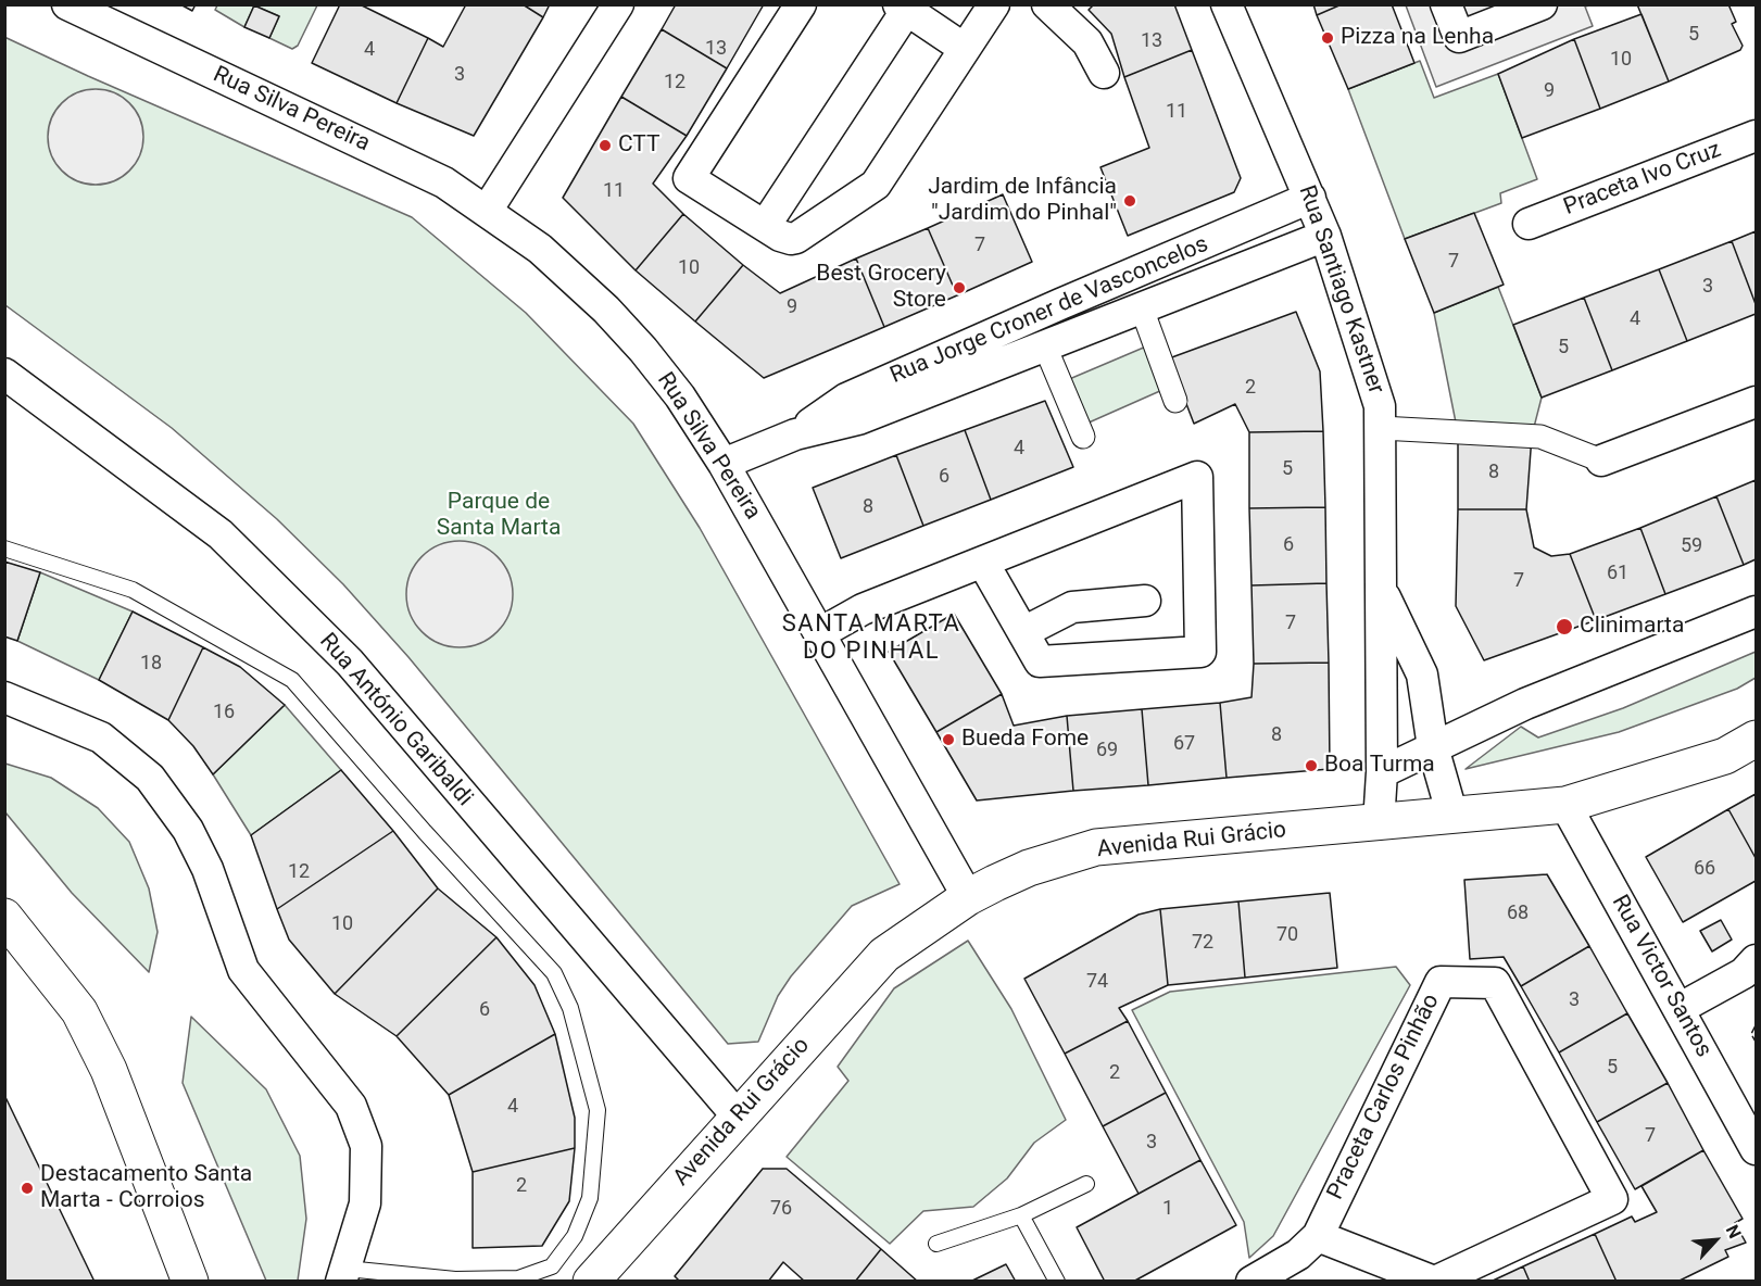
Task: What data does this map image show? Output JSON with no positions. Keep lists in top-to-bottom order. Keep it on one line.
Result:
{"streets":{"street":["Rua Silva Pereira","Praceta Ivo Cruz","Rua Santiago Kastner","Rua Jorge Croner de Vasconcelos","Rua António Garibaldi","Avenida Rui Grácio","Rua Victor Santos","Praceta Carlos Pinhão"]},"crossings":[["Rua Silva Pereira","Rua Jorge Croner de Vasconcelos"],["Rua Silva Pereira","Avenida Rui Grácio"],["Rua Santiago Kastner","Rua Jorge Croner de Vasconcelos"],["Rua Santiago Kastner","Avenida Rui Grácio"],["Rua António Garibaldi","Avenida Rui Grácio"],["Avenida Rui Grácio","Rua Victor Santos"]],"districts":["SANTA MARTA DO PINHAL"],"parks":["Parque de Santa Marta"],"places":["Pizza na Lenha","CTT","Jardim de Infância \"Jardim do Pinhal\"","Best Grocery Store","Clinimarta","Bueda Fome","Boa Turma","Destacamento Santa Marta - Corroios"],"house_numbers":["5","13","13","4","10","3","12","9","11","11","7","7","10","3","9","4","5","2","4","5","8","6","8","6","59","61","7","7","18","16","8","67","69","66","12","68","10","70","72","74","3","6","5","2","4","7","3","2","76","1"],"north":"top right"}
